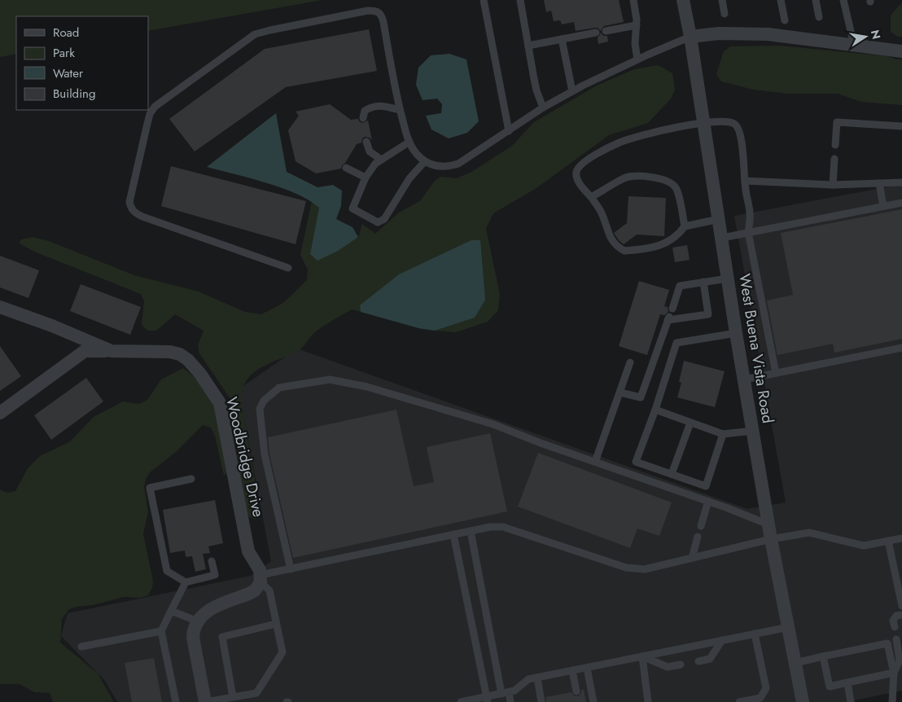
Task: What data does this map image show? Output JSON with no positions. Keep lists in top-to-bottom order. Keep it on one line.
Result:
{"streets":{"street":["West Buena Vista Road","Woodbridge Drive"]},"legend":["Road","Park","Water","Building"],"north":"right"}
